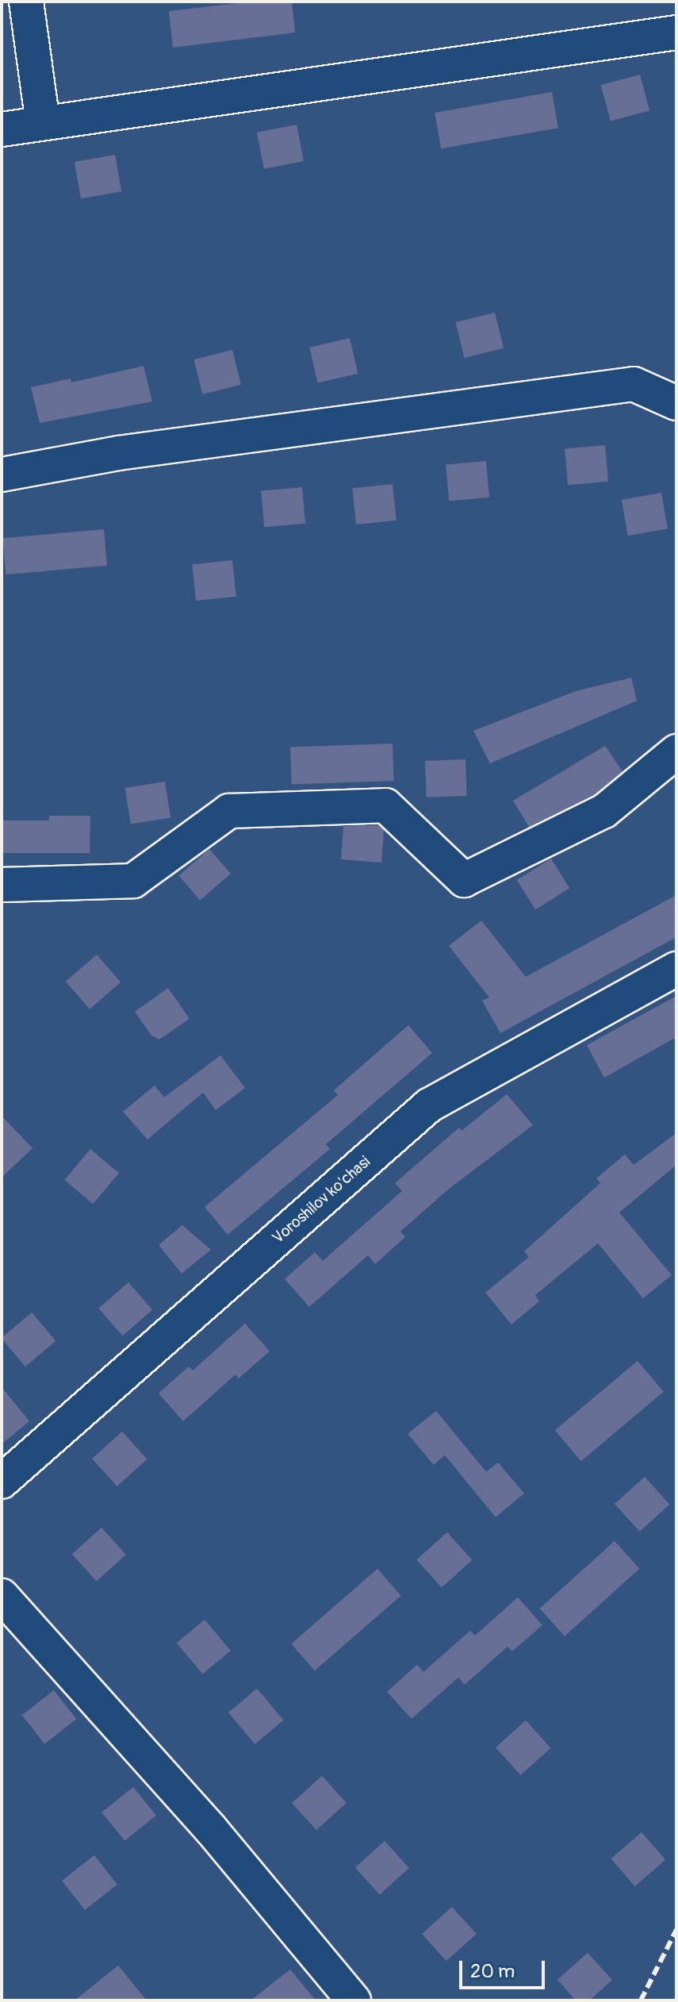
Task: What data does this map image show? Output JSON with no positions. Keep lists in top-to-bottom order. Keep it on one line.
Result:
{"streets":{"street":["Voroshilov ko'chasi"]},"scale_bar":"20 m"}
